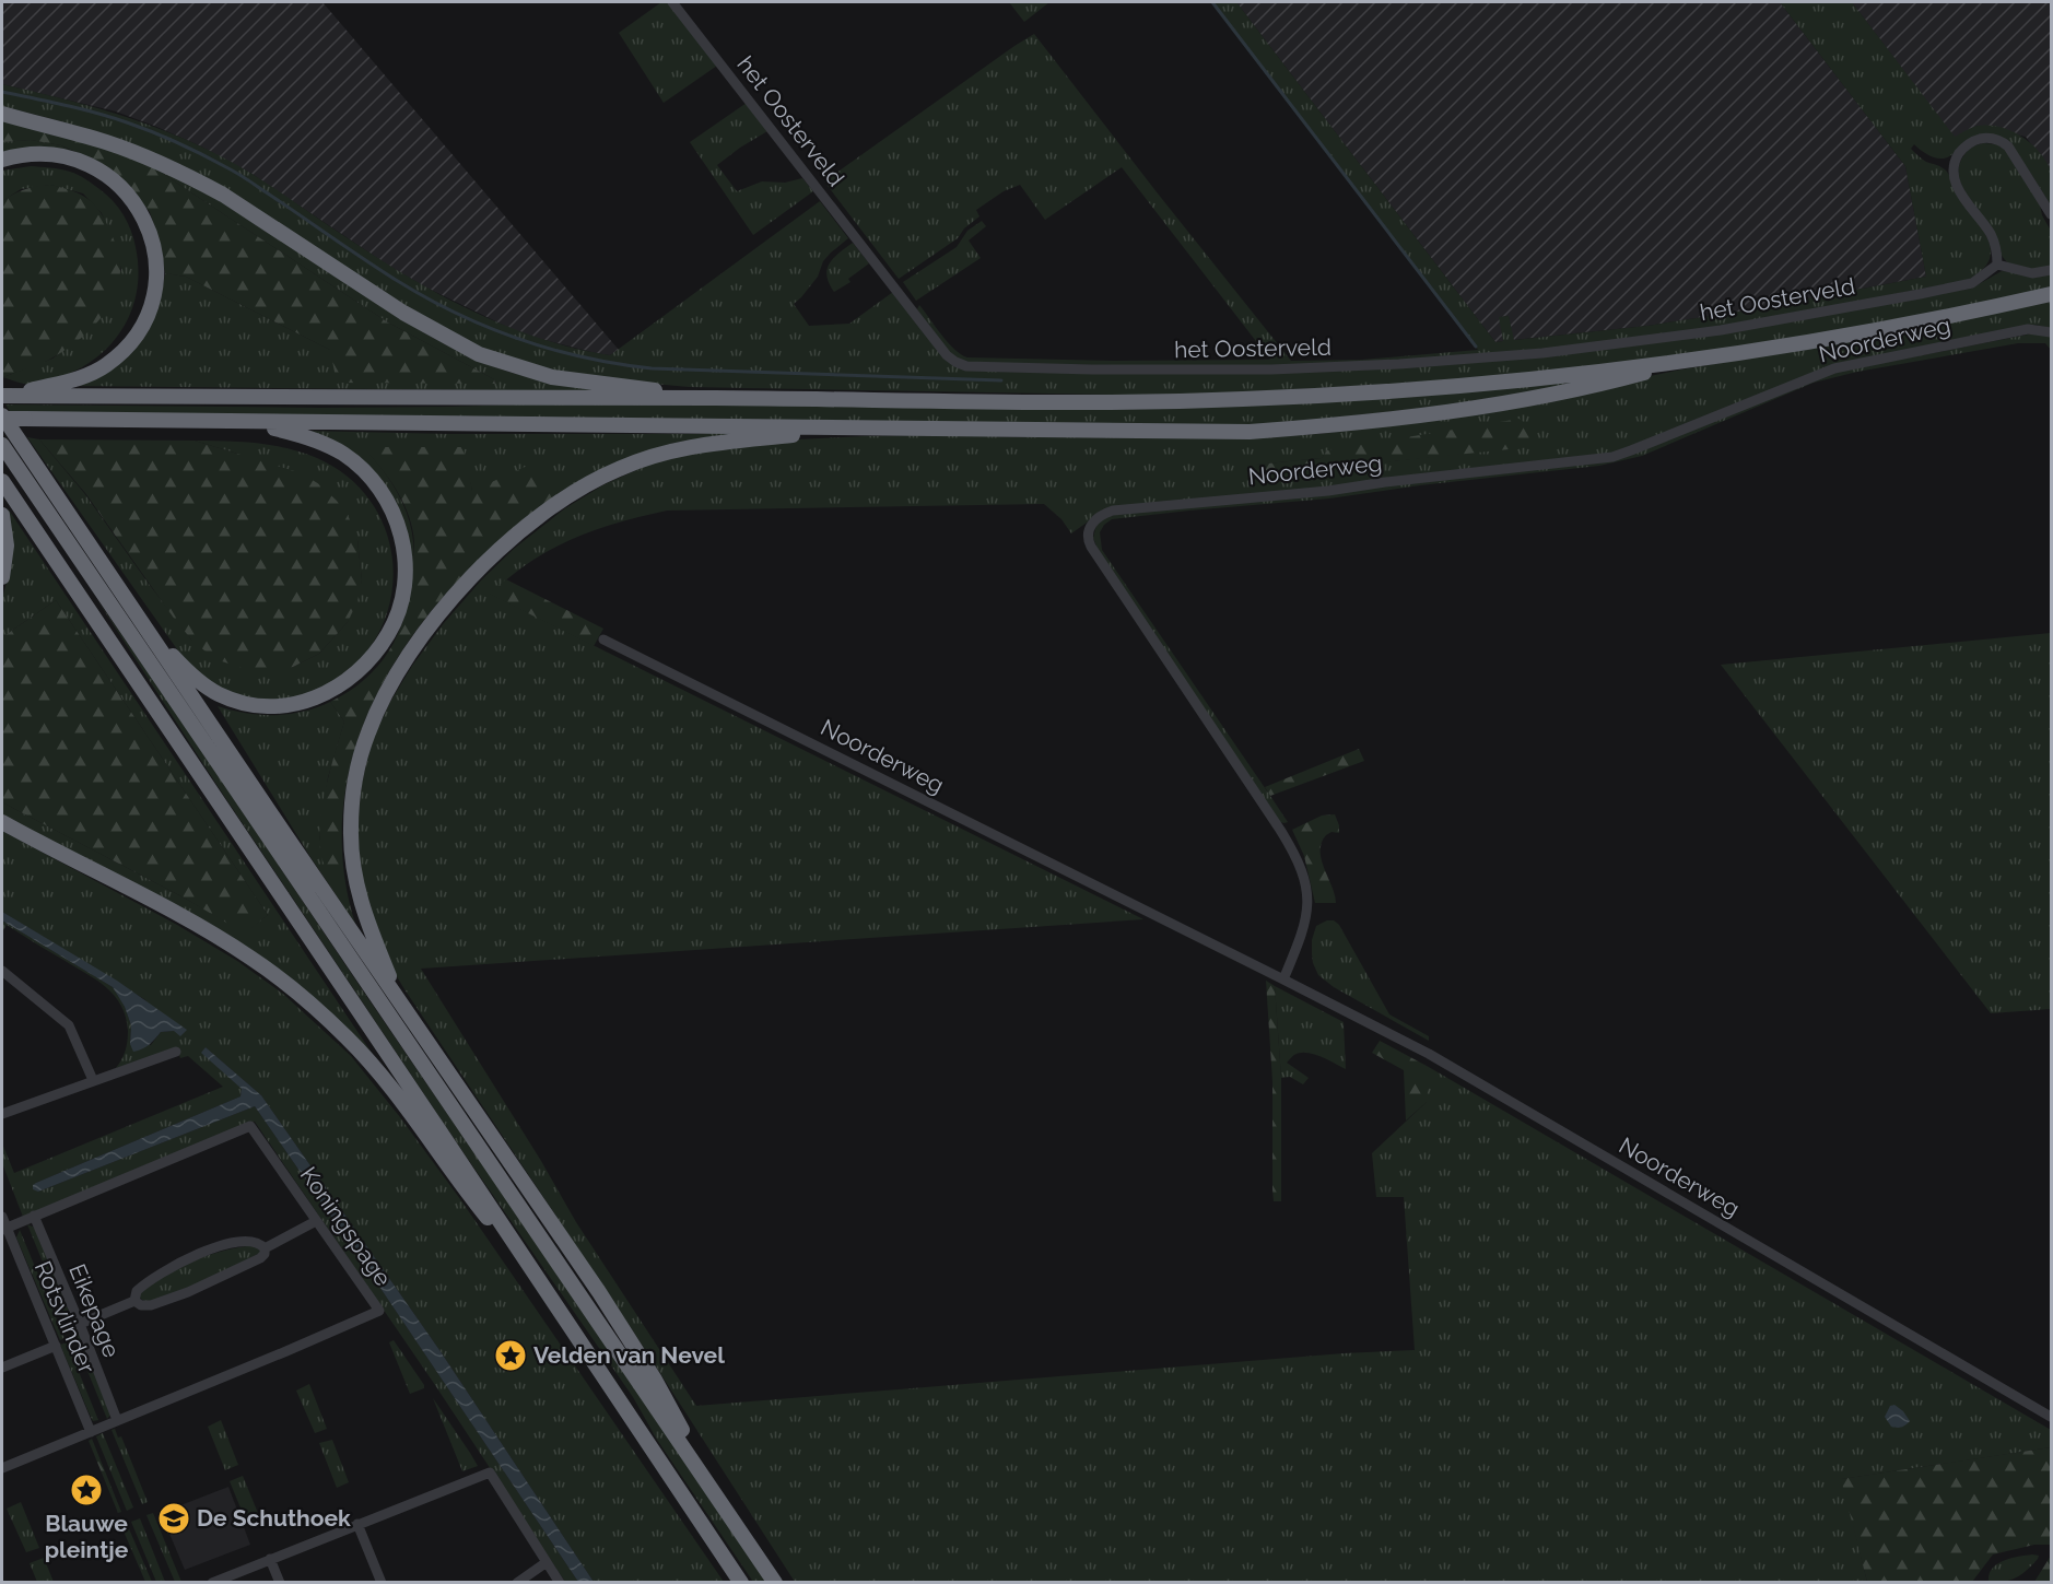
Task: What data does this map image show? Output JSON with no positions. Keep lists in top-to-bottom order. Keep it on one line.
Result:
{"streets":{"street":["het Oosterveld","Noorderweg","Koningspage","Eikepage","Rotsvlinder"]},"crossings":[["Koningspage","Eikepage"],["Koningspage","Rotsvlinder"]],"places":{"place":["Velden van Nevel","Blauwe pleintje"],"school or university":["De Schuthoek"]}}
